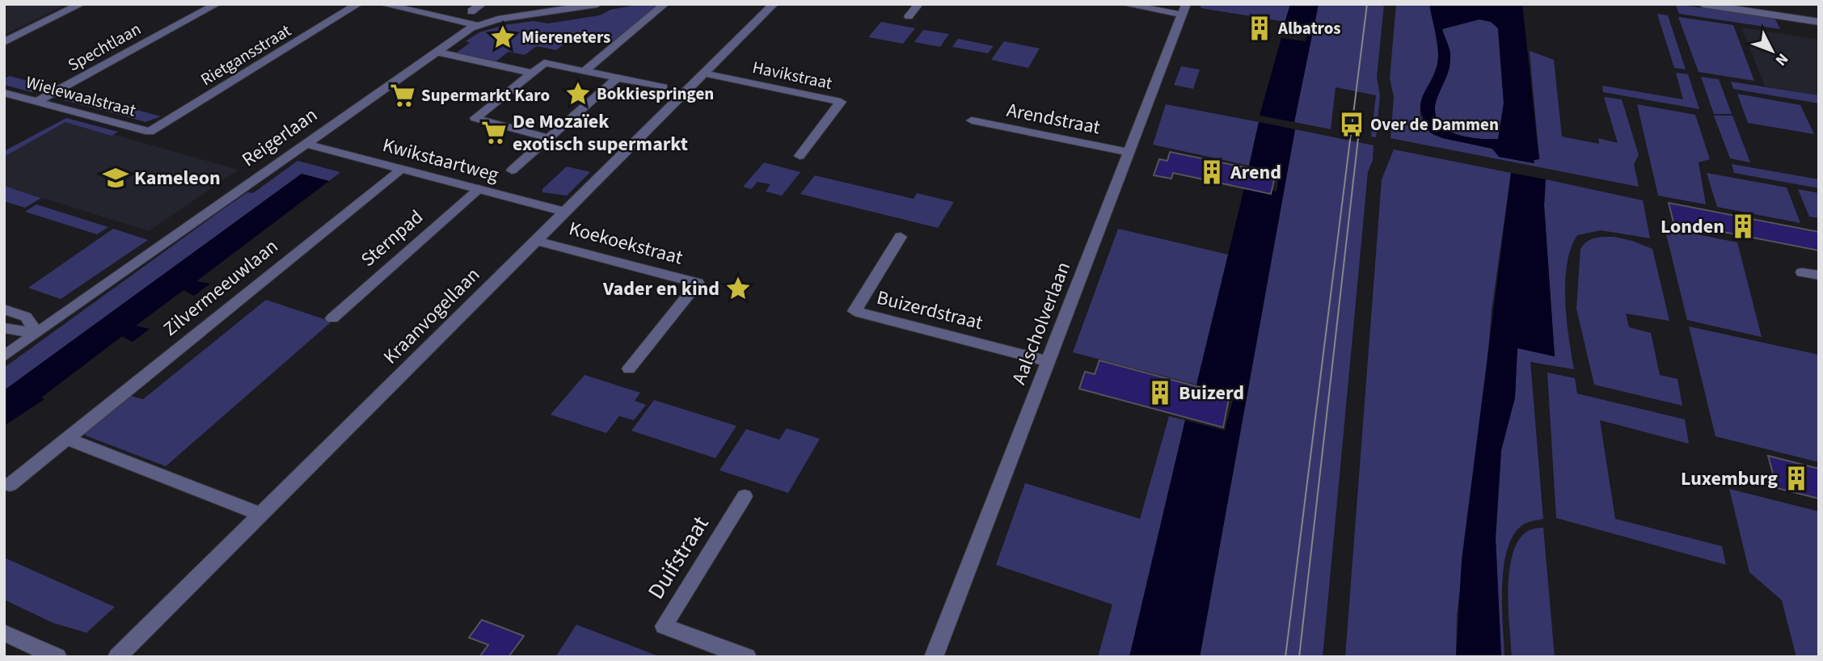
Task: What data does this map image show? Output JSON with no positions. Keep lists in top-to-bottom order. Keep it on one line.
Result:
{"streets":{"street":["Spechtlaan","Rietgansstraat","Havikstraat","Wielewaalstraat","Arendstraat","Reigerlaan","Kwikstaartweg","Sternpad","Koekoekstraat","Zilvermeeuwlaan","Buizerdstraat","Kraanvogellaan","Aalscholverlaan","Duifstraat"]},"crossings":[["Spechtlaan","Wielewaalstraat"],["Rietgansstraat","Wielewaalstraat"],["Havikstraat","Kraanvogellaan"],["Arendstraat","Aalscholverlaan"],["Reigerlaan","Kwikstaartweg"],["Kwikstaartweg","Sternpad"],["Kwikstaartweg","Zilvermeeuwlaan"],["Kwikstaartweg","Kraanvogellaan"],["Koekoekstraat","Kraanvogellaan"],["Buizerdstraat","Aalscholverlaan"]],"places":{"building":["Albatros","Arend","Londen","Buizerd","Luxemburg"],"place":["Miereneters","Bokkiespringen","Vader en kind"],"supermarket":["Supermarkt Karo","De Mozaïek exotisch supermarkt"],"bus stop":["Over de Dammen"],"school or university":["Kameleon"]},"north":"bottom right"}
